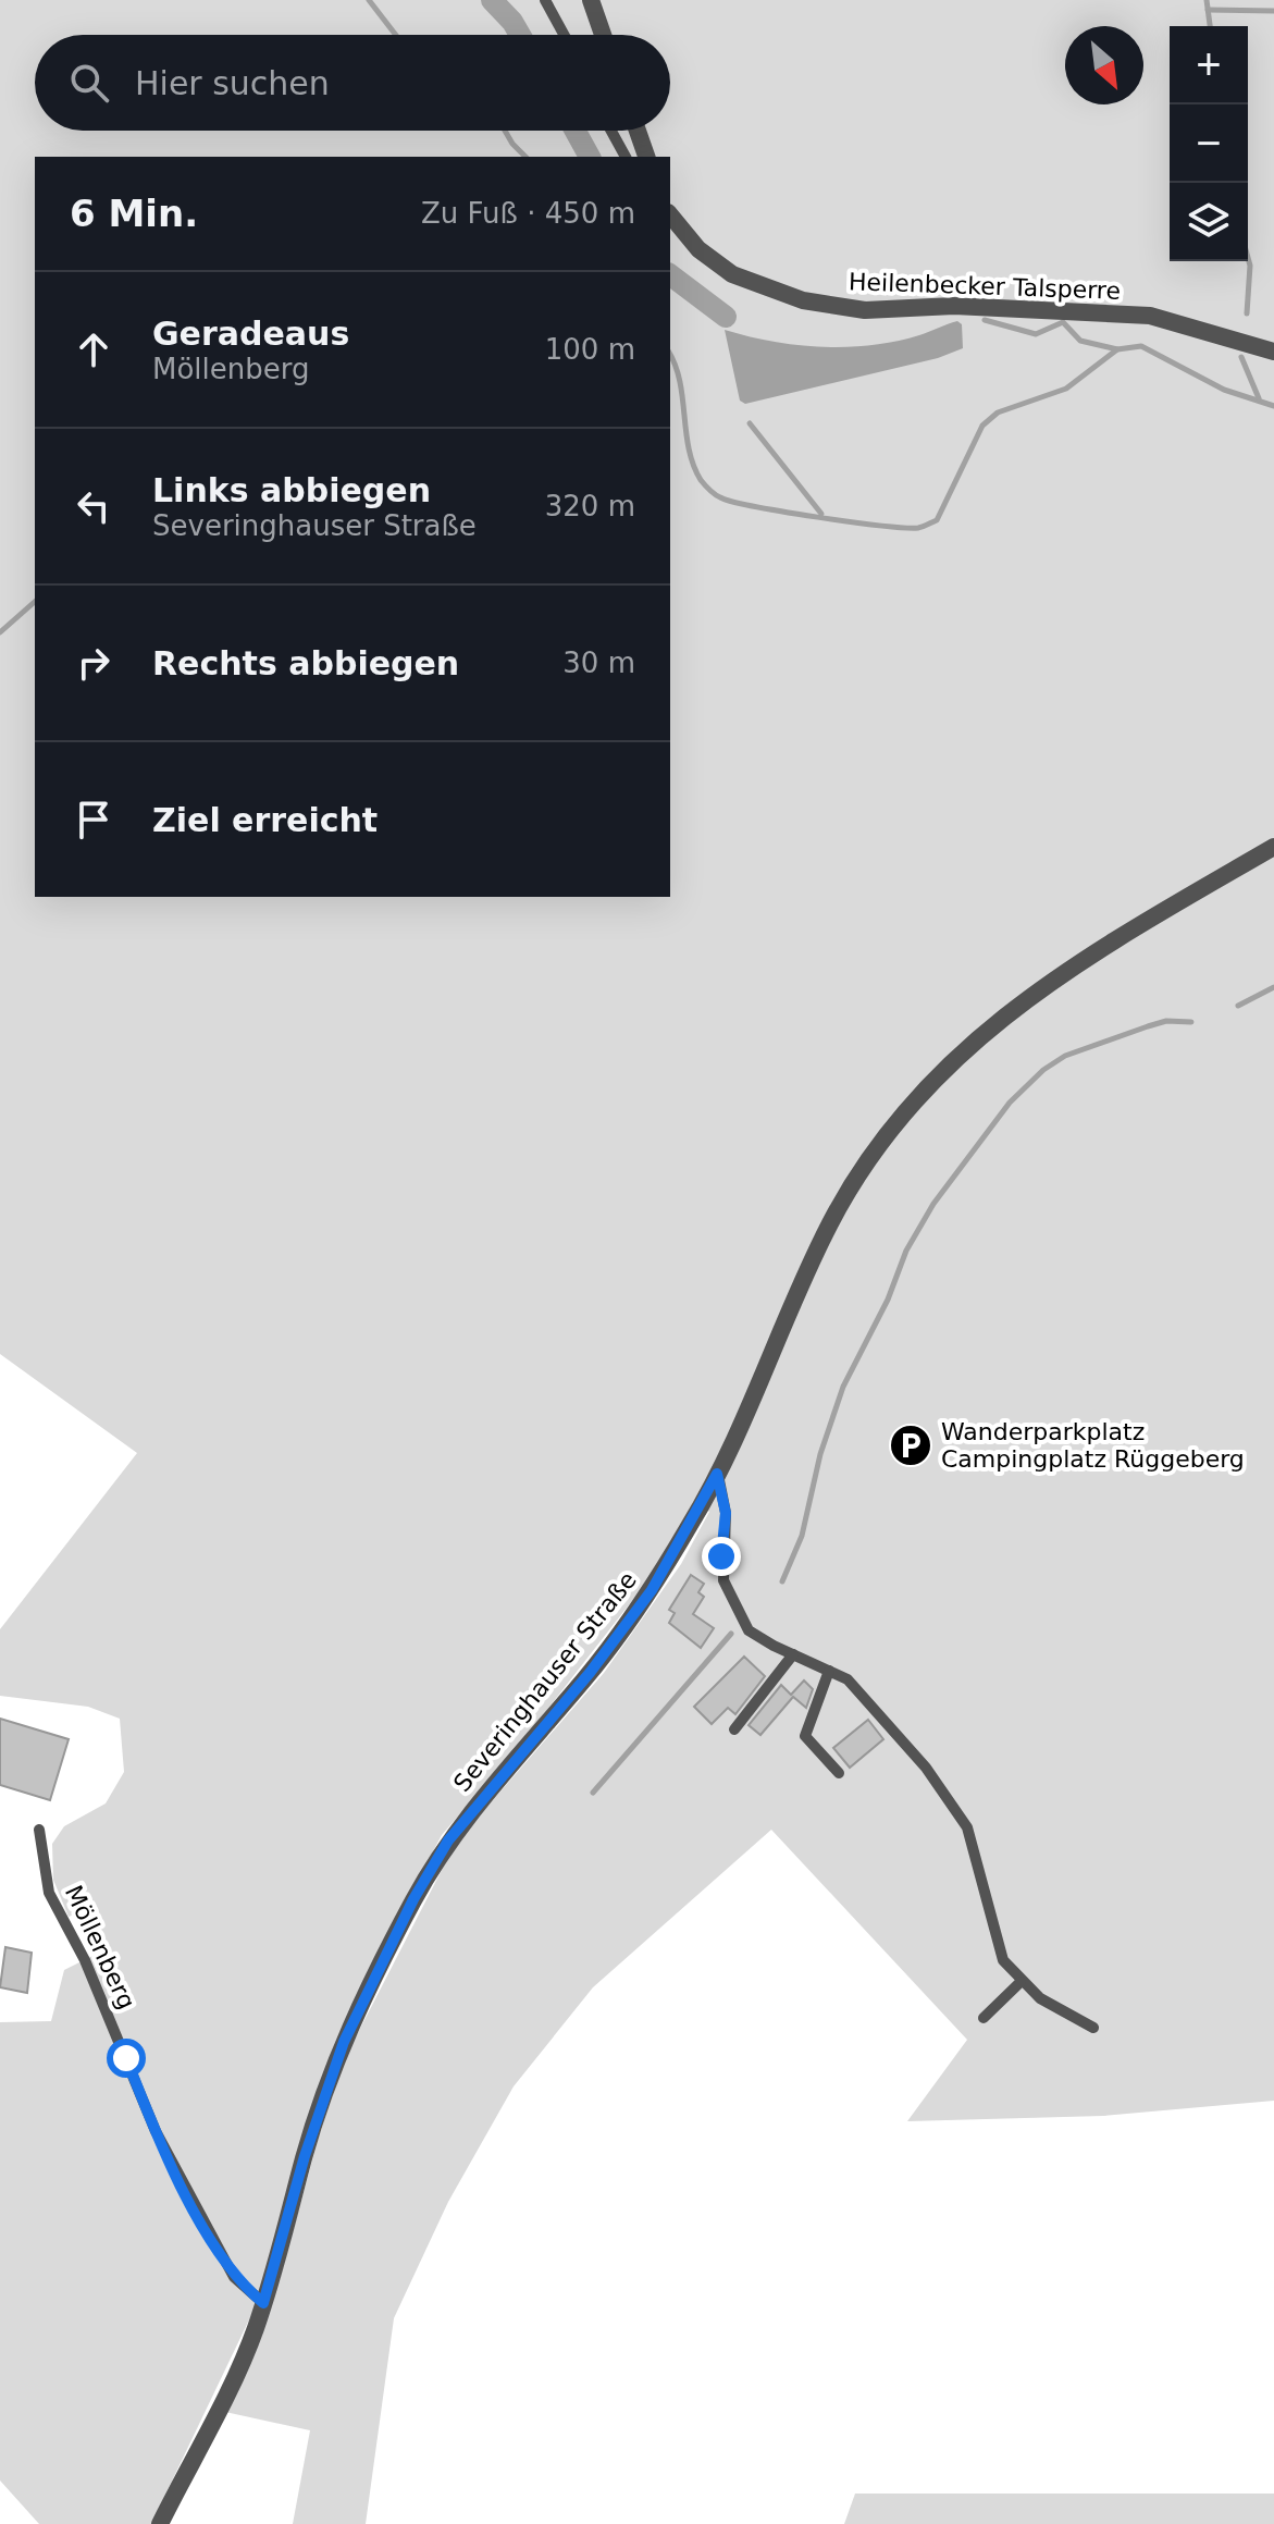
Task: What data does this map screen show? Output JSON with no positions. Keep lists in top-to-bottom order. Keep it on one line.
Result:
{"streets":{"street":["Heilenbecker Talsperre","Severinghauser Straße"],"lane":["Möllenberg"]},"crossings":[["Severinghauser Straße","Möllenberg"]],"places":{"parking":["Wanderparkplatz Campingplatz Rüggeberg"]},"north":"bottom right","page":{"map_buttons":["+","−"],"search":"Hier suchen","heading":["6 Min.","Zu Fuß · 450 m"],"list":[["Geradeaus","Möllenberg","100 m"],["Links abbiegen","Severinghauser Straße","320 m"],["Rechts abbiegen","30 m"],"Ziel erreicht"]}}
